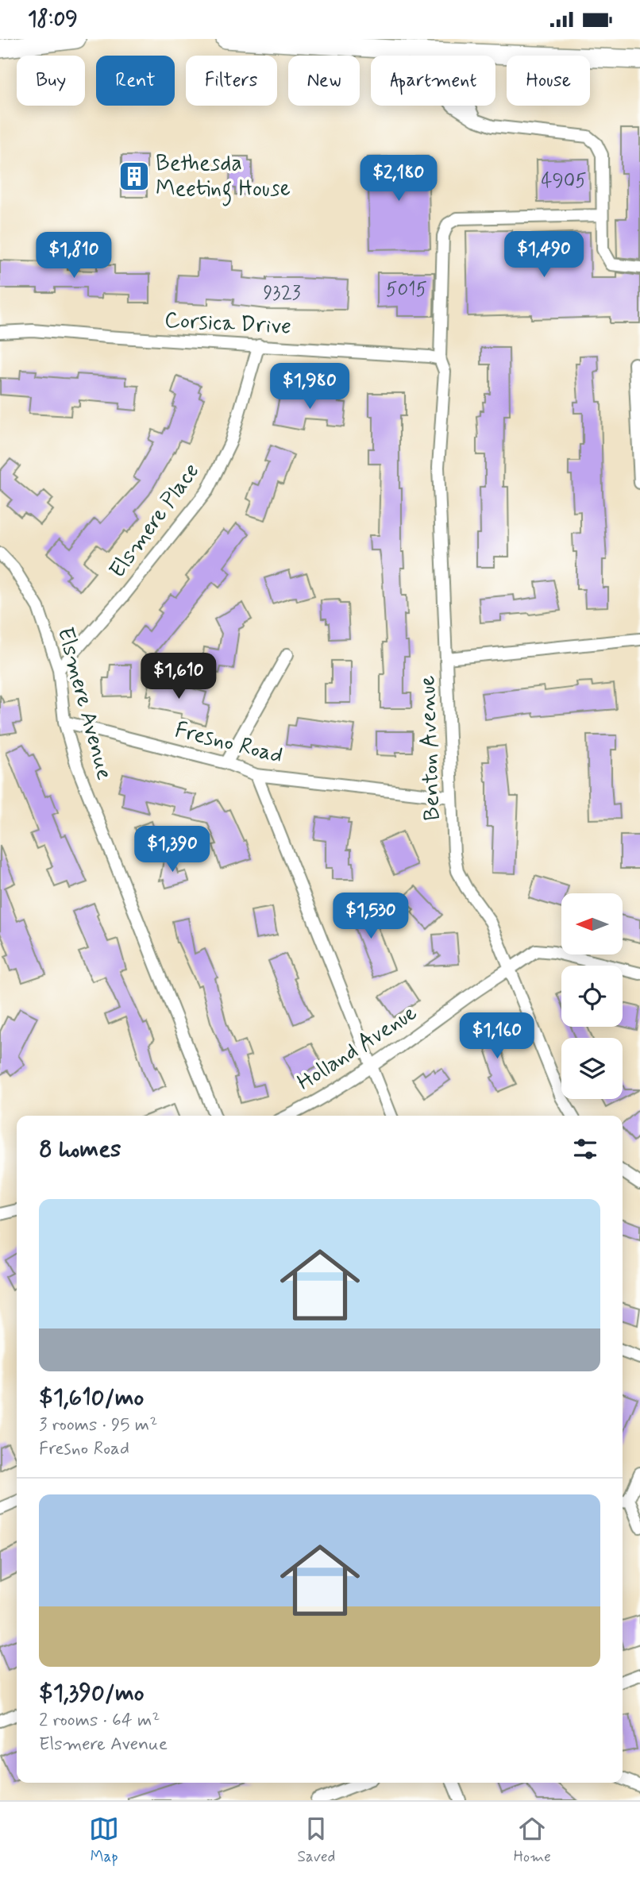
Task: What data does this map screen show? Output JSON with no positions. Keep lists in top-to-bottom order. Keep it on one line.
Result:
{"streets":{"street":["Corsica Drive","Elsmere Place","Elsmere Avenue","Fresno Road","Benton Avenue","Holland Avenue"]},"crossings":[["Corsica Drive","Elsmere Place"],["Corsica Drive","Benton Avenue"],["Elsmere Place","Elsmere Avenue"],["Elsmere Avenue","Fresno Road"],["Fresno Road","Benton Avenue"],["Benton Avenue","Holland Avenue"]],"places":{"building":["Bethesda Meeting House"]},"house_numbers":["4905","5015","9323"],"north":"left","page":{"status":"18:09","chip":["Buy","Rent","Filters","New","Apartment","House"],"price":["$2,180","$1,490","$1,810","$1,980","$1,610","$1,390","$1,530","$1,160"],"heading":"8 homes","list":[{"name":"$1,610/mo","note":"3 rooms · 95 m² · Fresno Road"},{"name":"$1,390/mo","note":"2 rooms · 64 m² · Elsmere Avenue"}],"tabs":["Map","Saved","Home"]}}
